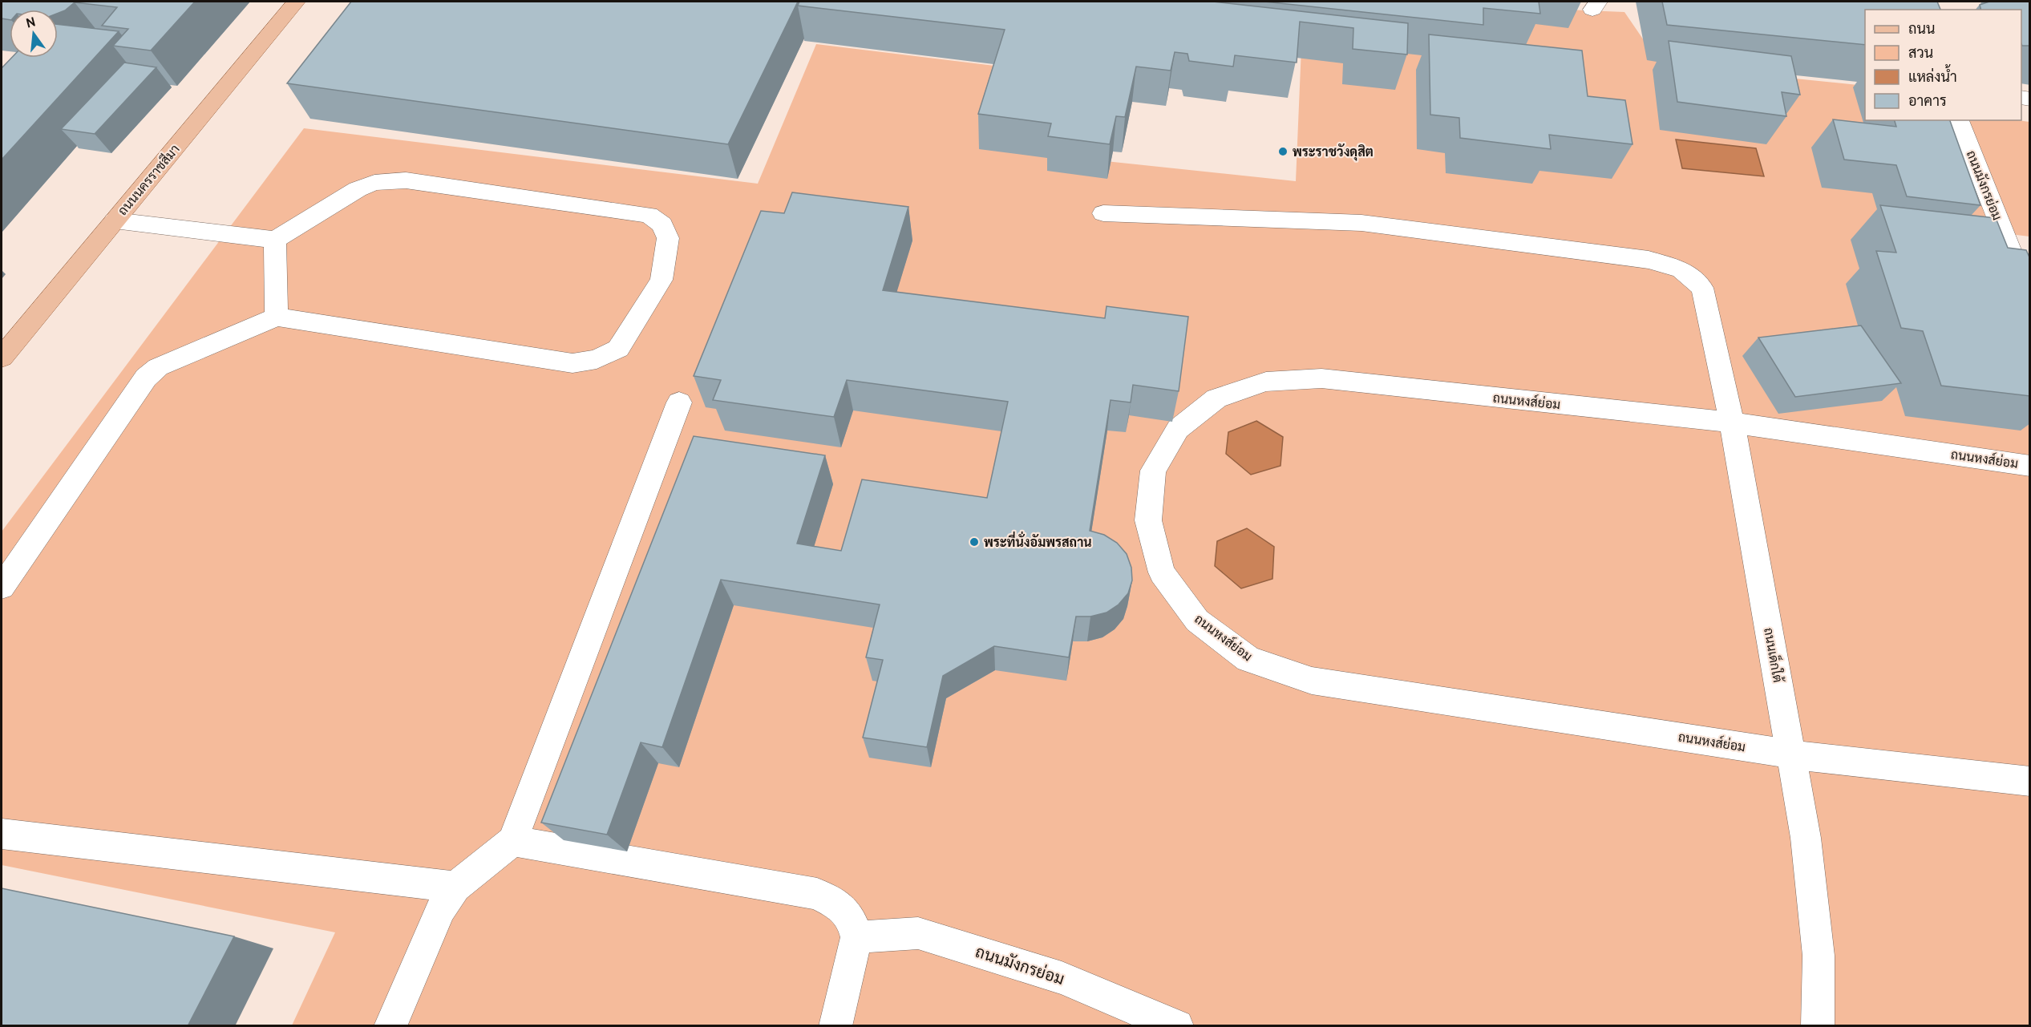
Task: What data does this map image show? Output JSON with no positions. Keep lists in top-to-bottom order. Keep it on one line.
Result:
{"streets":{"main road":["ถนนนครราชสีมา"],"lane":["ถนนมังกรย่อม","ถนนหงส์ย่อม","ถนนเด็กใต้"]},"crossings":[["ถนนหงส์ย่อม","ถนนเด็กใต้"]],"places":["พระราชวังดุสิต","พระที่นั่งอัมพรสถาน"],"legend":["ถนน","สวน","แหล่งน้ำ","อาคาร"],"north":"top"}
